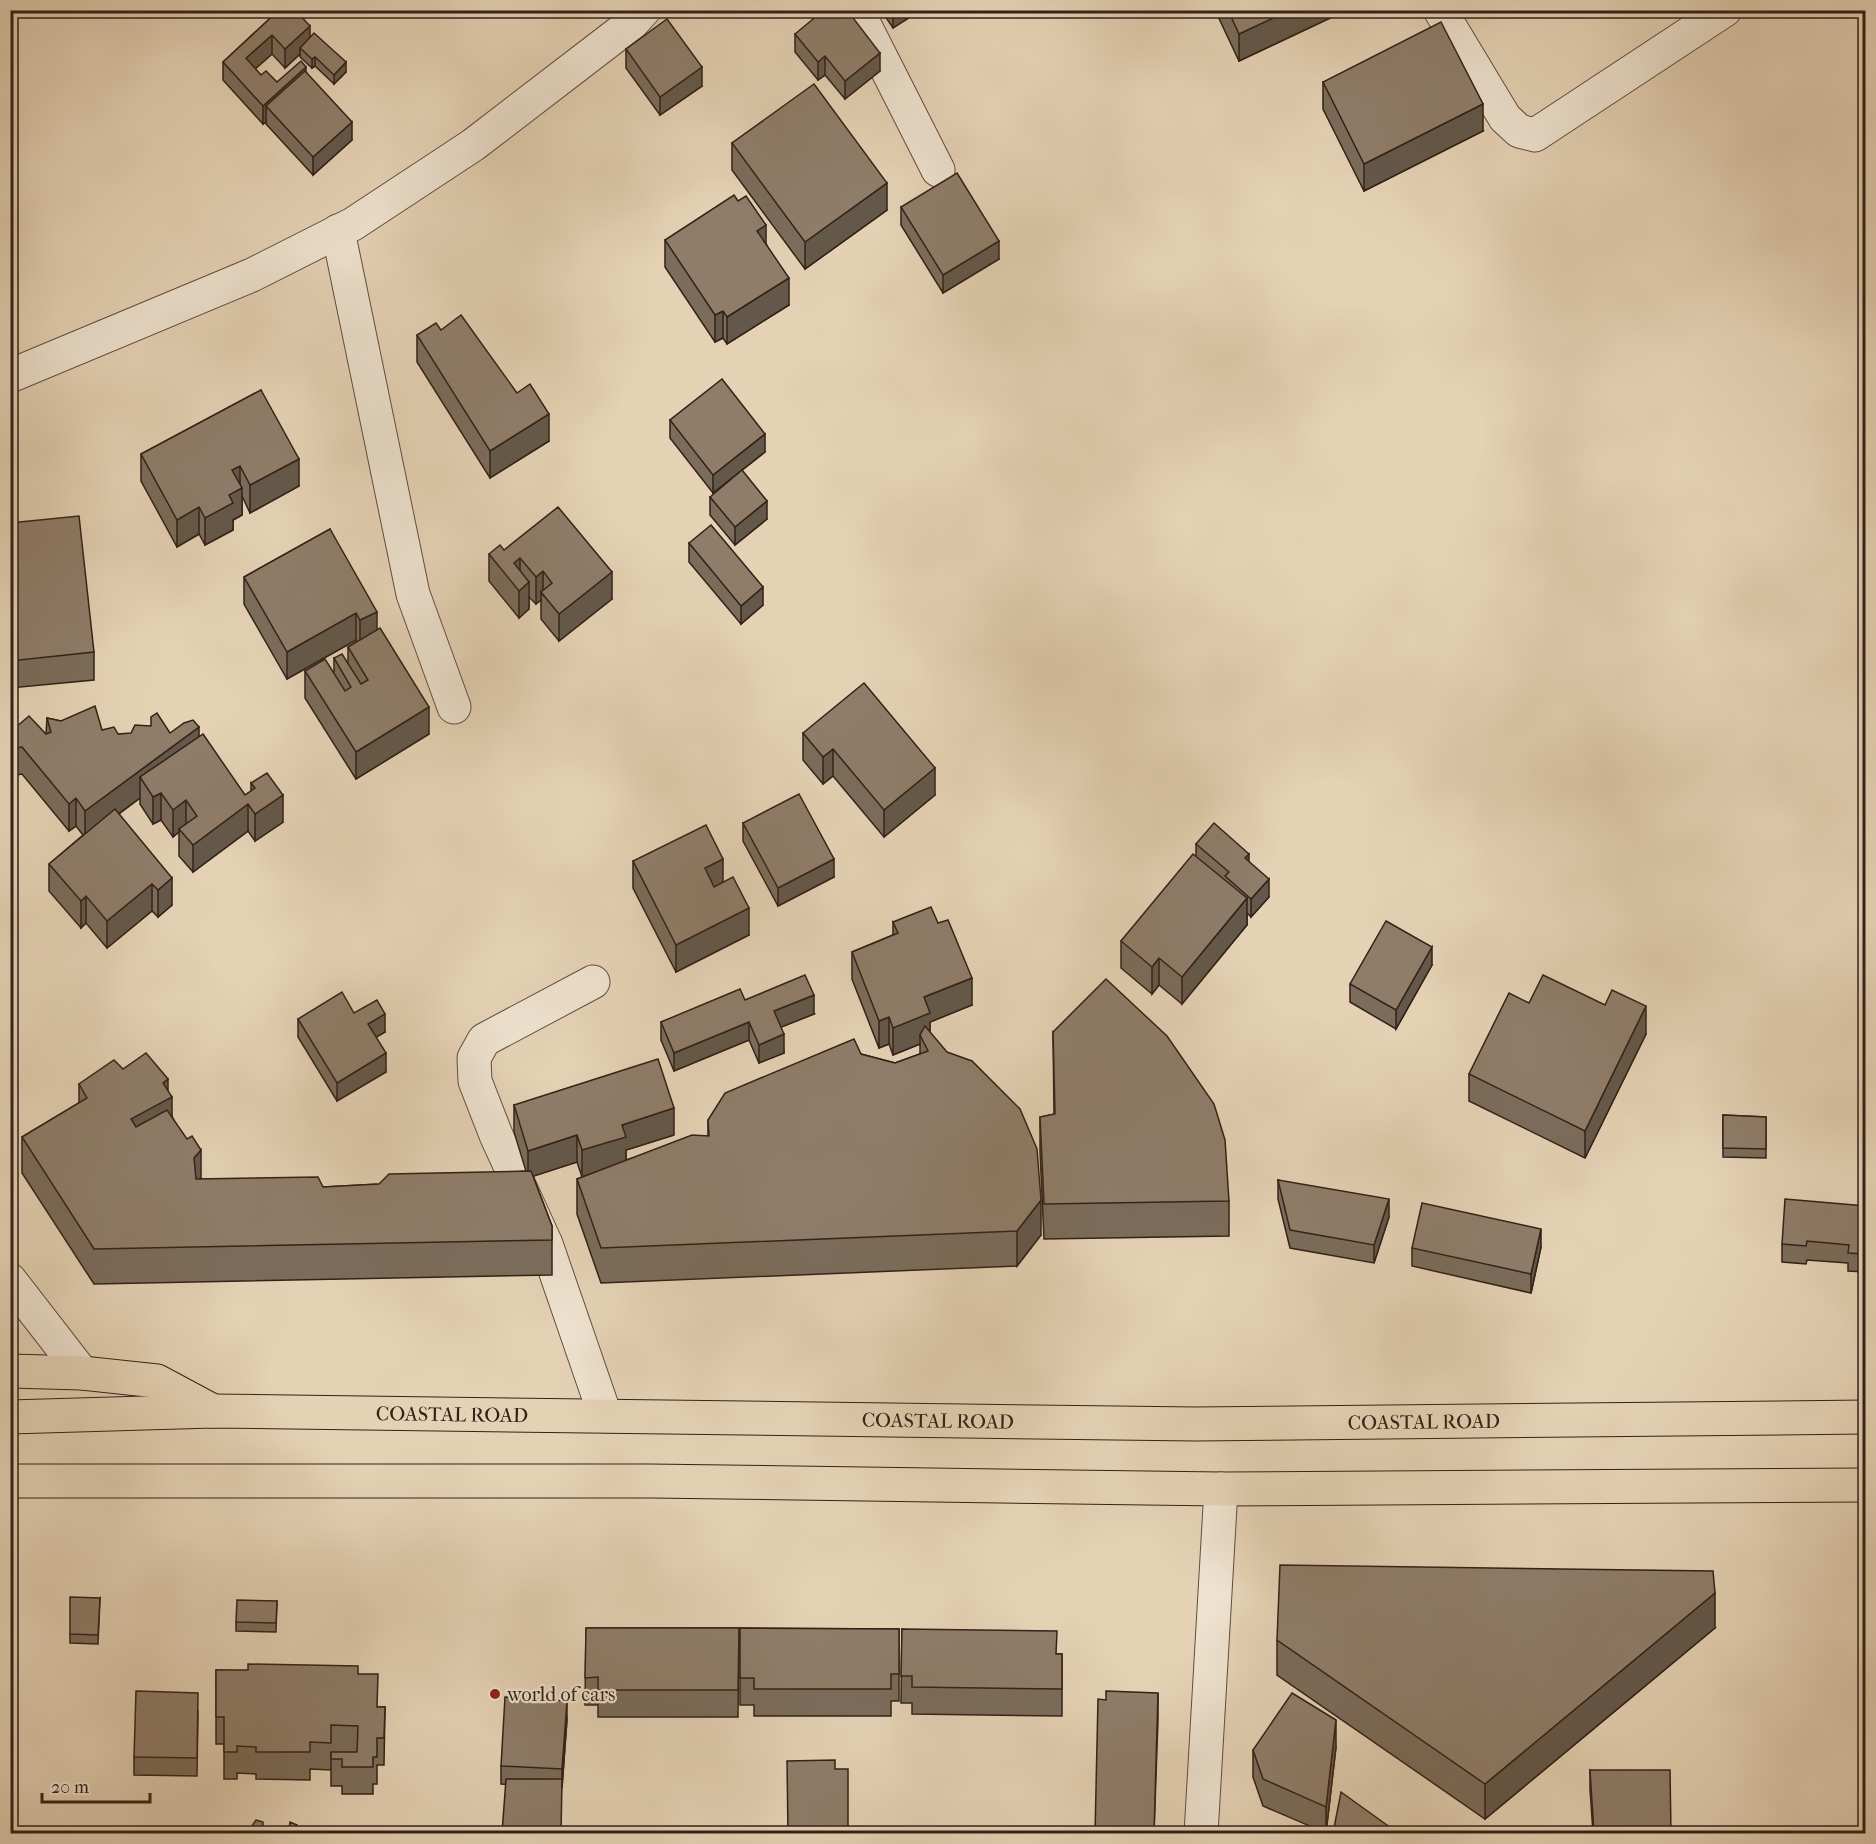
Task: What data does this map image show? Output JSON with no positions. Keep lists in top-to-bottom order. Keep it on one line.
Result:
{"streets":{"highway":["COASTAL ROAD"]},"places":["world of cars"],"scale_bar":"20 m"}
